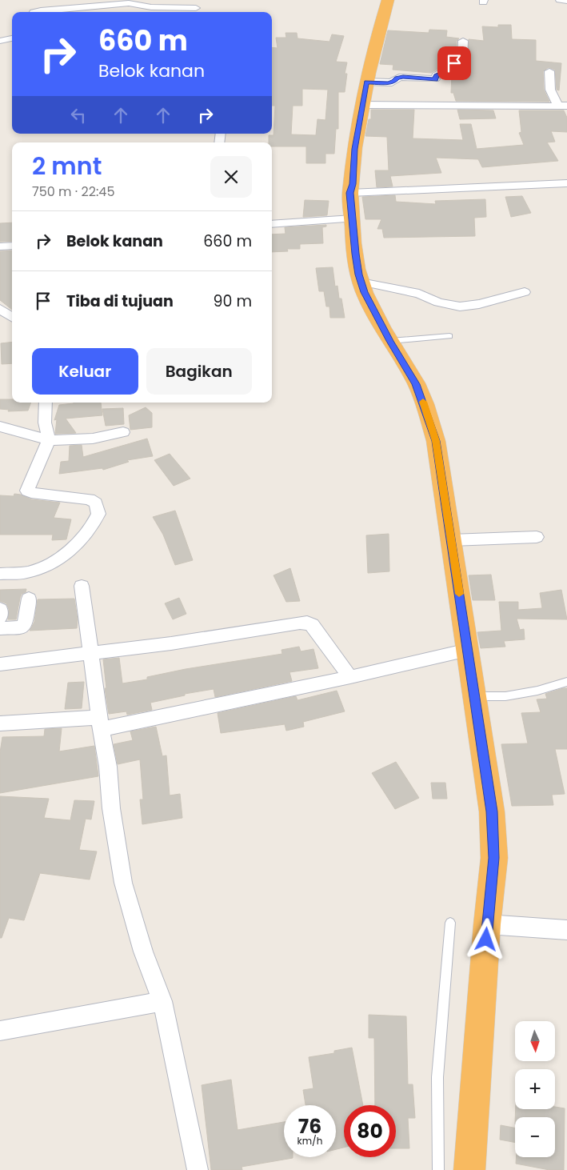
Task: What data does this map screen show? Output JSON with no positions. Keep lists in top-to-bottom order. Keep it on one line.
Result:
{"north":"bottom","page":{"turn":["660 m","Belok kanan"],"heading":["2 mnt","750 m · 22:45"],"list":[{"name":"Belok kanan","value":"660 m"},{"name":"Tiba di tujuan","value":"90 m"}],"buttons":["Keluar","Bagikan"],"map_buttons":["+","−"],"speed":"76 km/h","limit":"80"}}
